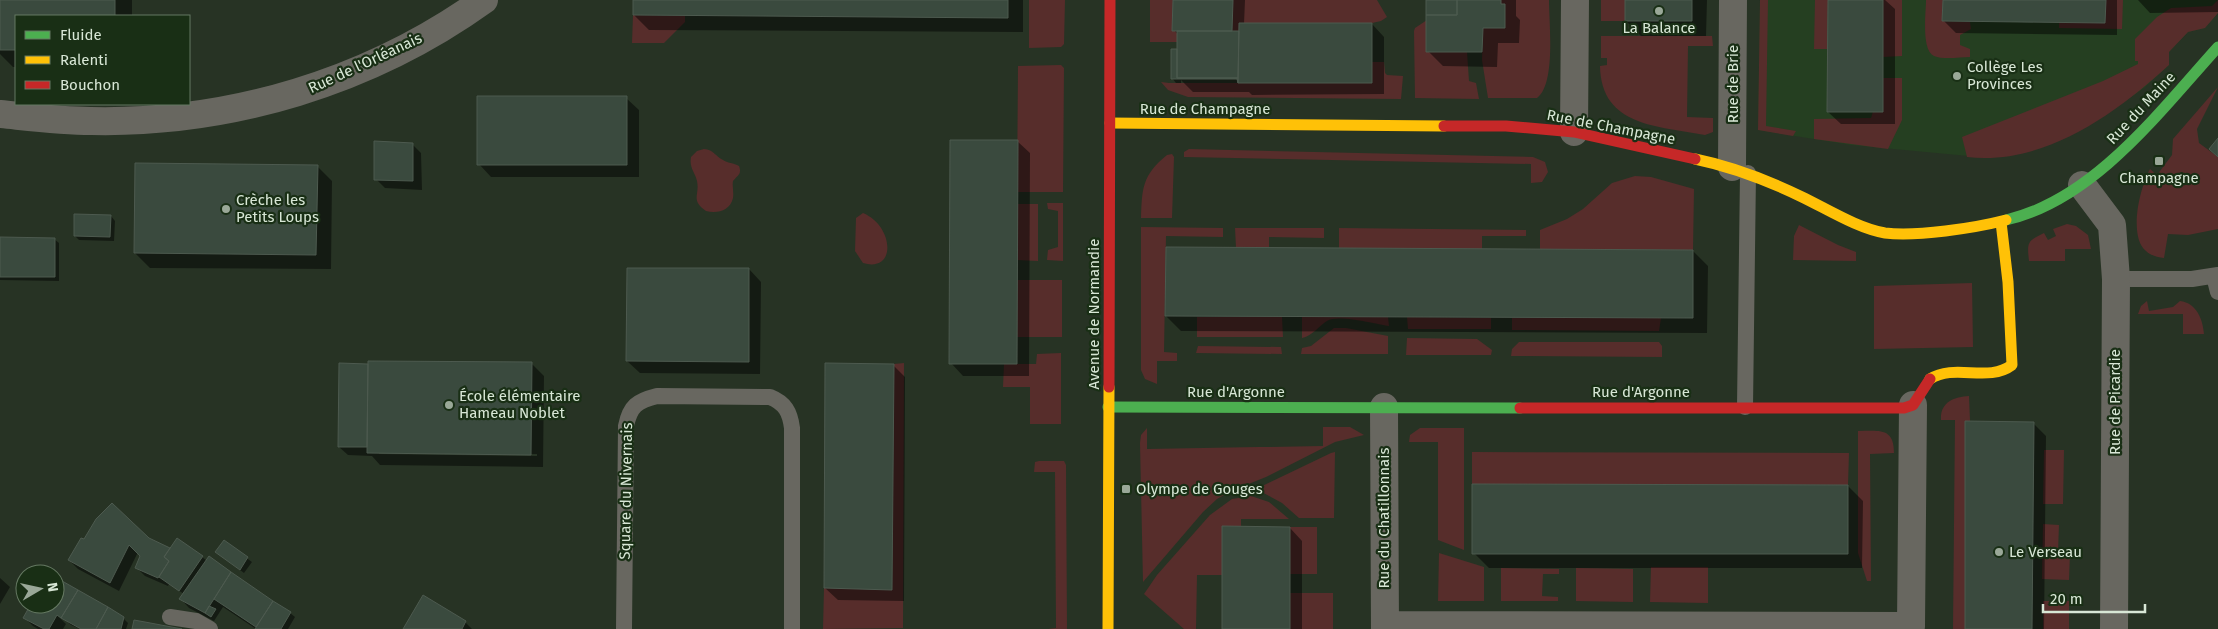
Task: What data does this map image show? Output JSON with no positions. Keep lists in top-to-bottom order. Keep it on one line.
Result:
{"streets":{"street":["Rue de l'Orléanais","Rue de Brie","Rue du Maine","Rue de Champagne","Avenue de Normandie","Rue d'Argonne","Rue de Picardie","Rue du Chatillonnais"],"lane":["Square du Nivernais"]},"crossings":[["Rue de Brie","Rue de Champagne"],["Rue du Maine","Rue de Champagne"],["Rue du Maine","Rue de Picardie"],["Rue de Champagne","Avenue de Normandie"],["Rue de Champagne","Rue de Picardie"],["Avenue de Normandie","Rue d'Argonne"],["Rue d'Argonne","Rue du Chatillonnais"]],"places":{"other":["La Balance","Collège Les Provinces","Crèche les Petits Loups","École élémentaire Hameau Noblet","Le Verseau"],"transit":["Champagne","Olympe de Gouges"]},"legend":["Fluide","Ralenti","Bouchon"],"scale_bar":"20 m","north":"right"}
